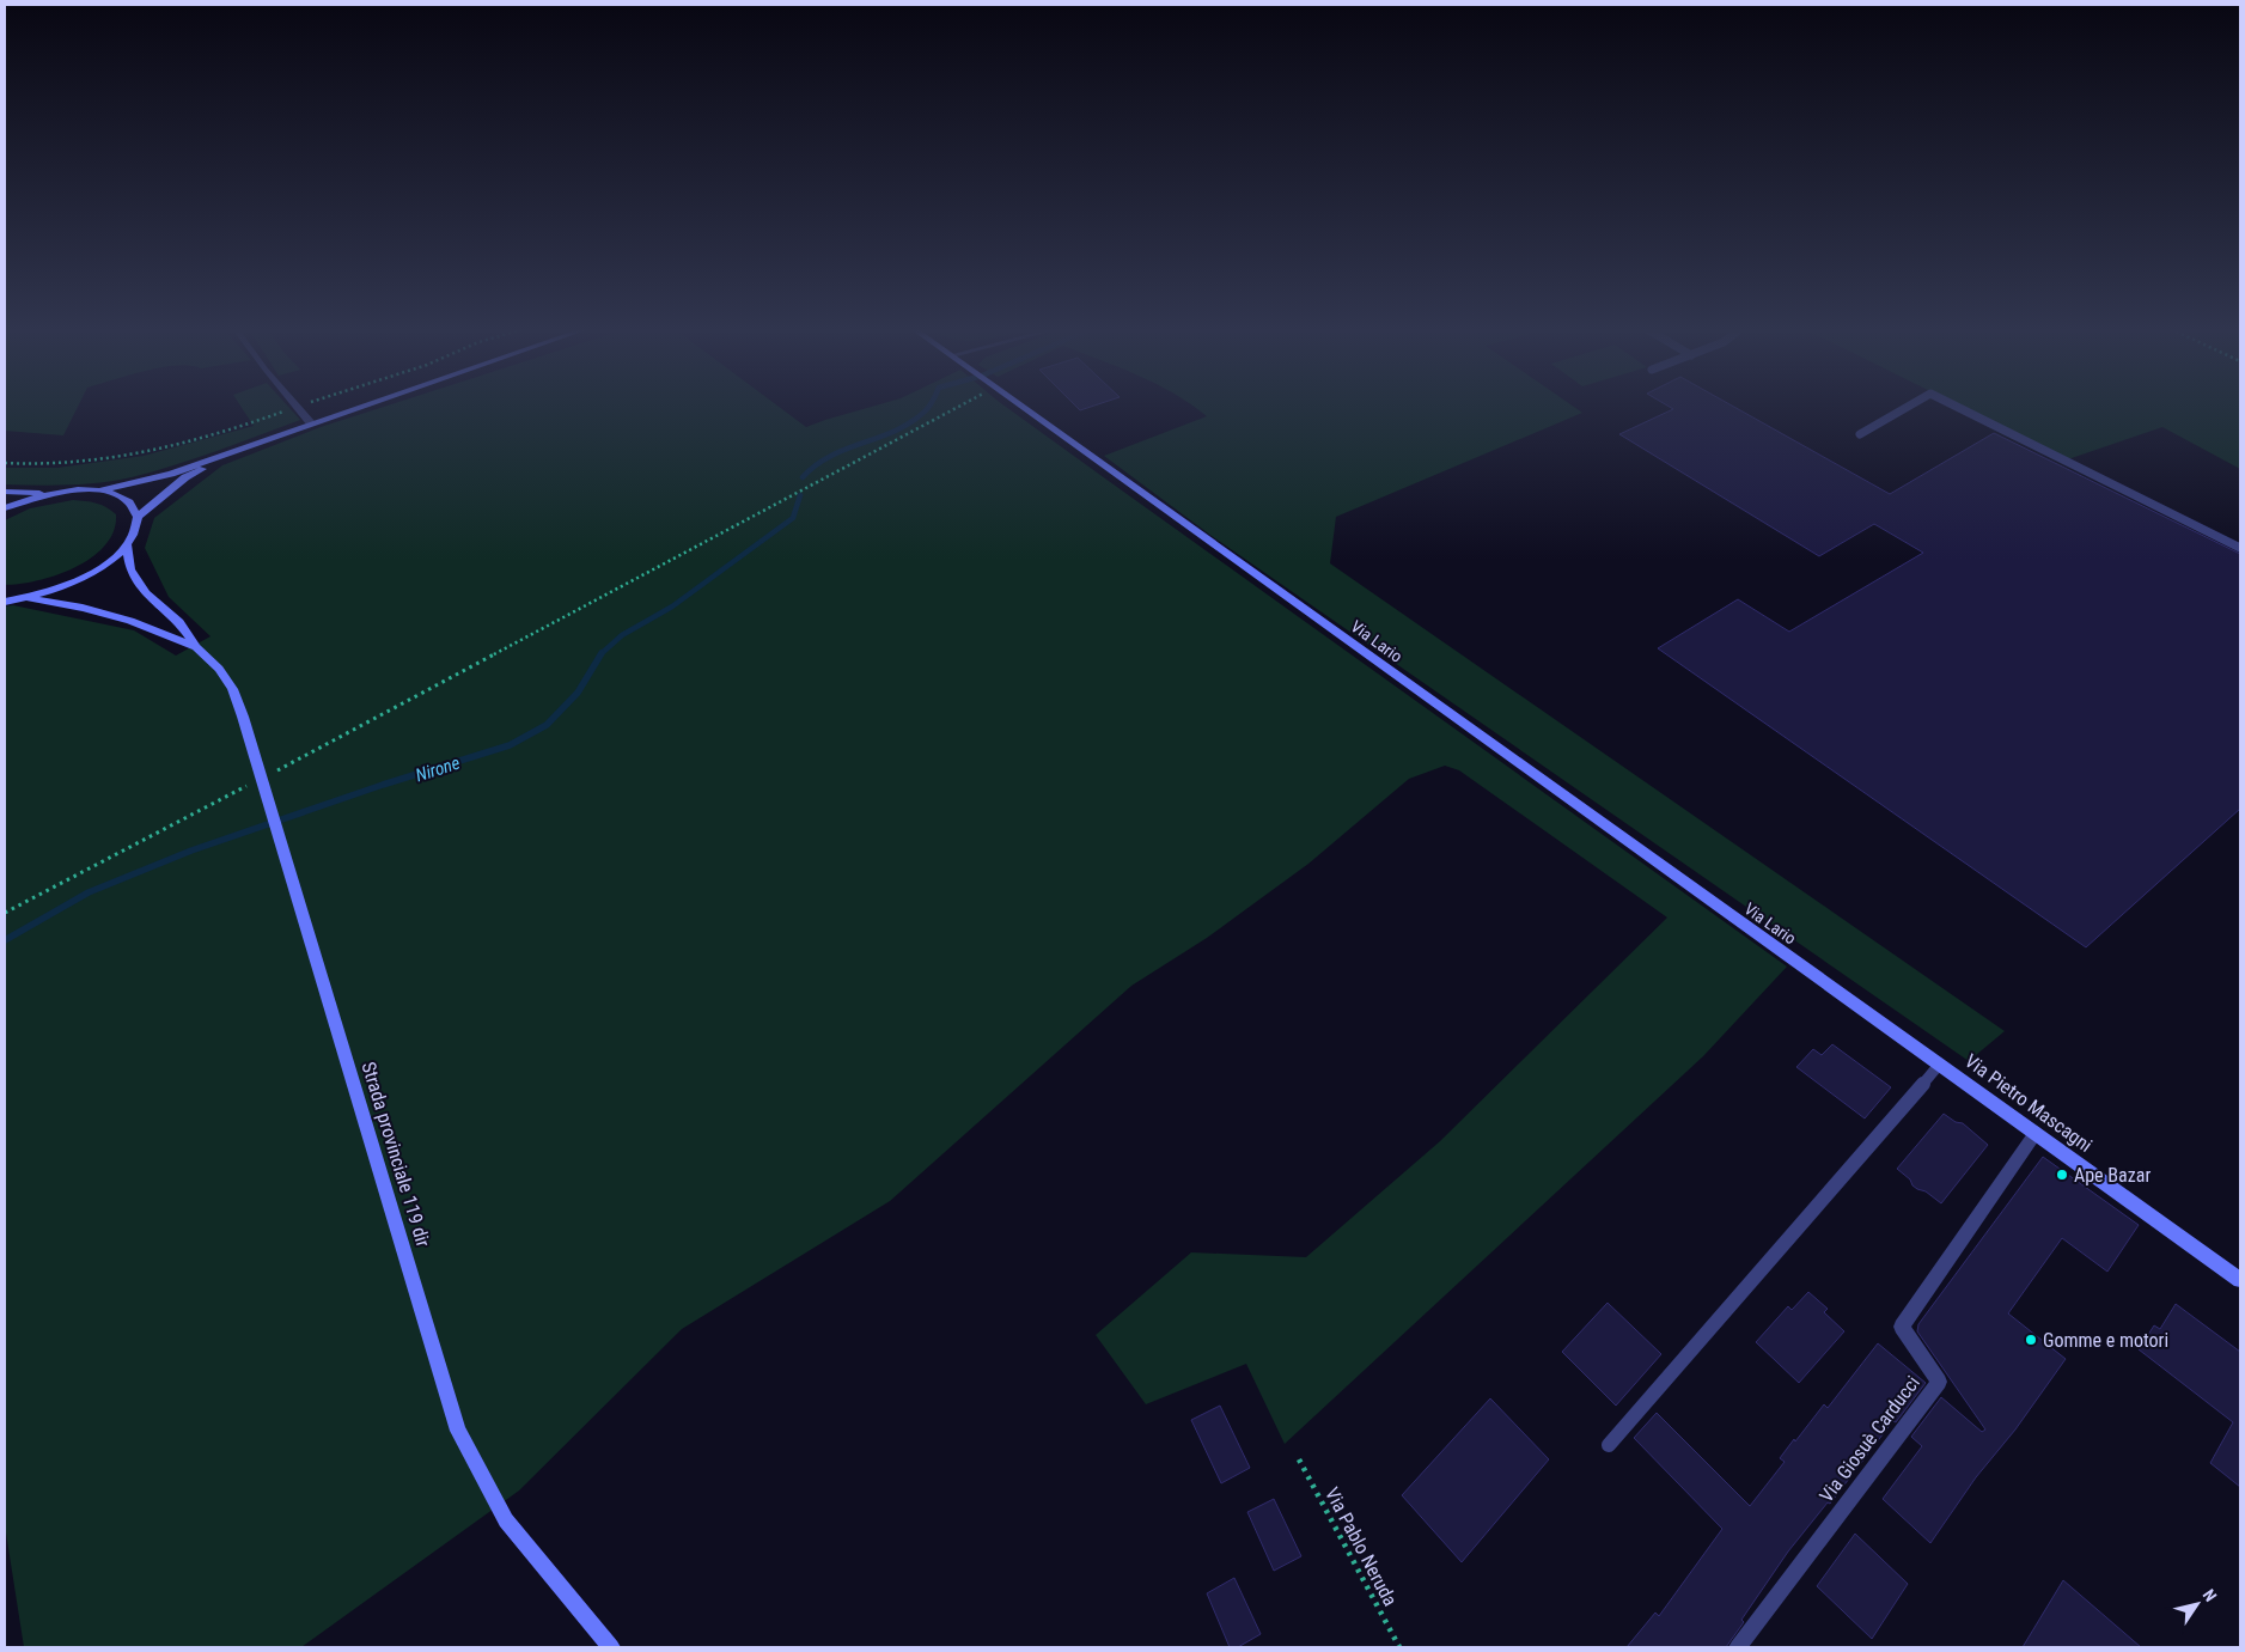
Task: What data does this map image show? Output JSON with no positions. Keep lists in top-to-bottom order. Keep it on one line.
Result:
{"streets":{"street":["Via Lario","Via Pietro Mascagni","Strada provinciale 119 dir","Via Giosuè Carducci"],"path":["Via Pablo Neruda"]},"crossings":[["Via Lario","Via Pietro Mascagni"],["Via Pietro Mascagni","Via Giosuè Carducci"]],"water":["Nirone"],"places":["Ape Bazar","Gomme e motori"],"north":"top right"}
